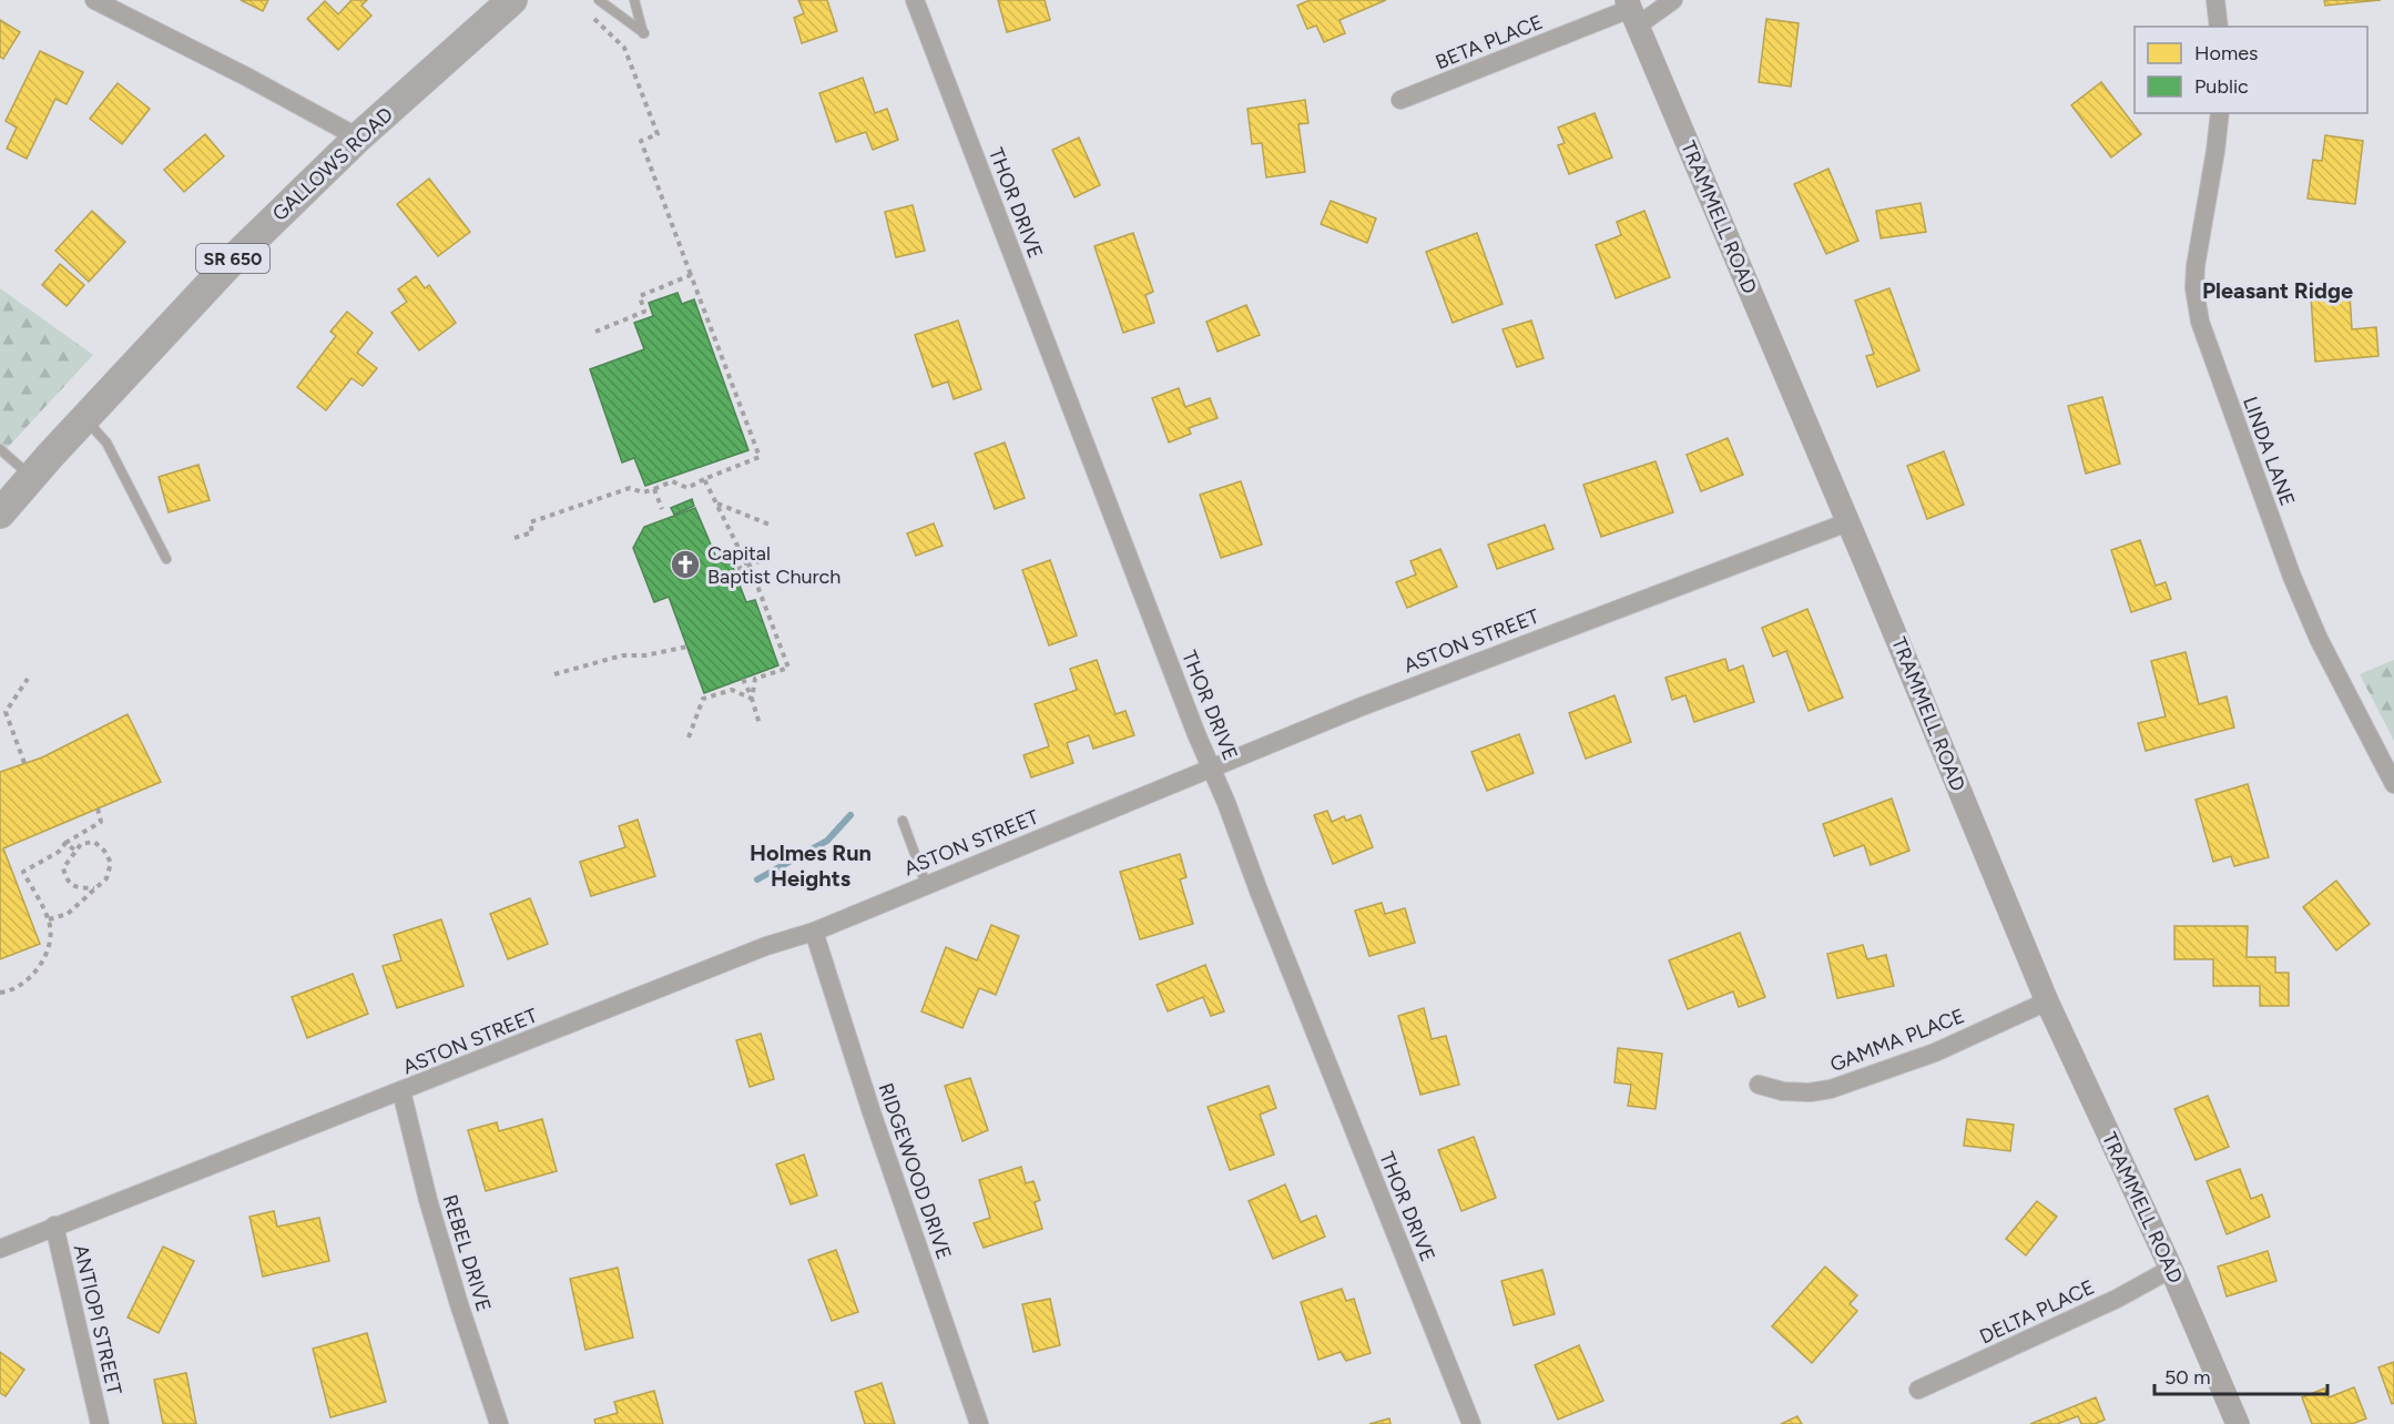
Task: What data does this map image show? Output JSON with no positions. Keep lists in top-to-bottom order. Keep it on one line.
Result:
{"streets":{"main road":["GALLOWS ROAD","SR 650"],"street":["BETA PLACE","THOR DRIVE","TRAMMELL ROAD","LINDA LANE","ASTON STREET","GAMMA PLACE","RIDGEWOOD DRIVE","REBEL DRIVE","DELTA PLACE","ANTIOPI STREET"]},"crossings":[["BETA PLACE","TRAMMELL ROAD"],["THOR DRIVE","ASTON STREET"],["TRAMMELL ROAD","ASTON STREET"],["TRAMMELL ROAD","GAMMA PLACE"],["TRAMMELL ROAD","DELTA PLACE"],["ASTON STREET","RIDGEWOOD DRIVE"],["ASTON STREET","REBEL DRIVE"],["ASTON STREET","ANTIOPI STREET"]],"districts":["Pleasant Ridge","Holmes Run Heights"],"places":{"church":["Capital Baptist Church"]},"legend":["Homes","Public"],"scale_bar":"50 m"}
